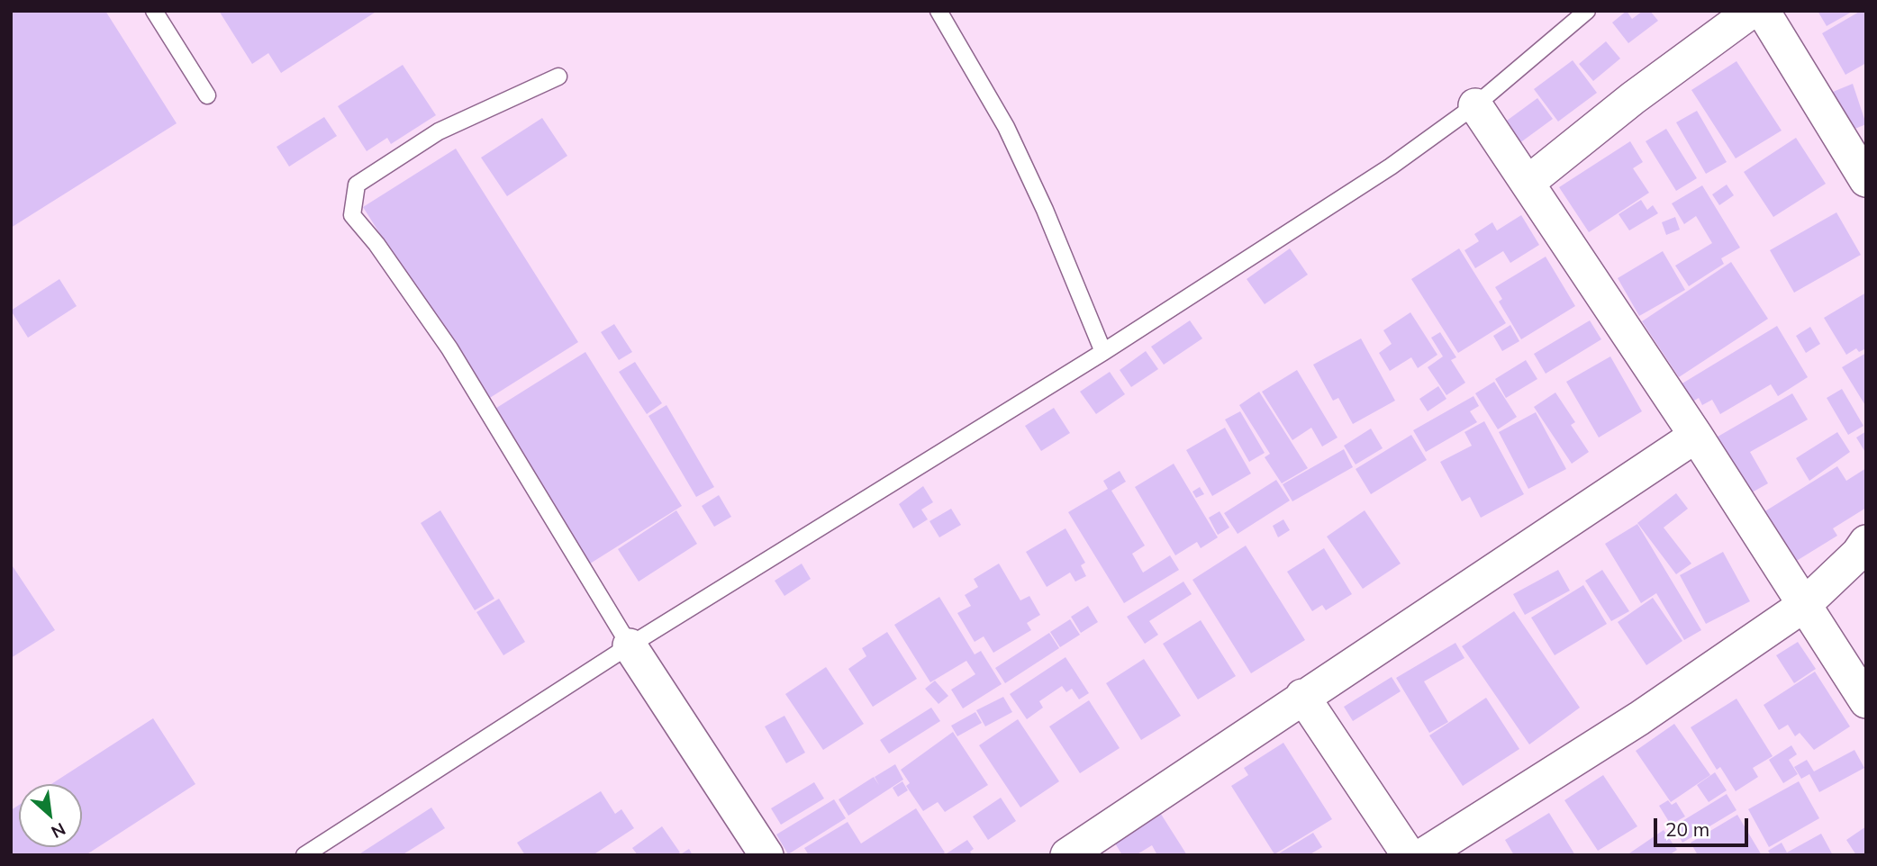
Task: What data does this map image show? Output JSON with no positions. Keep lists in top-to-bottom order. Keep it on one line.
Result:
{"scale_bar":"20 m","north":"bottom right"}
